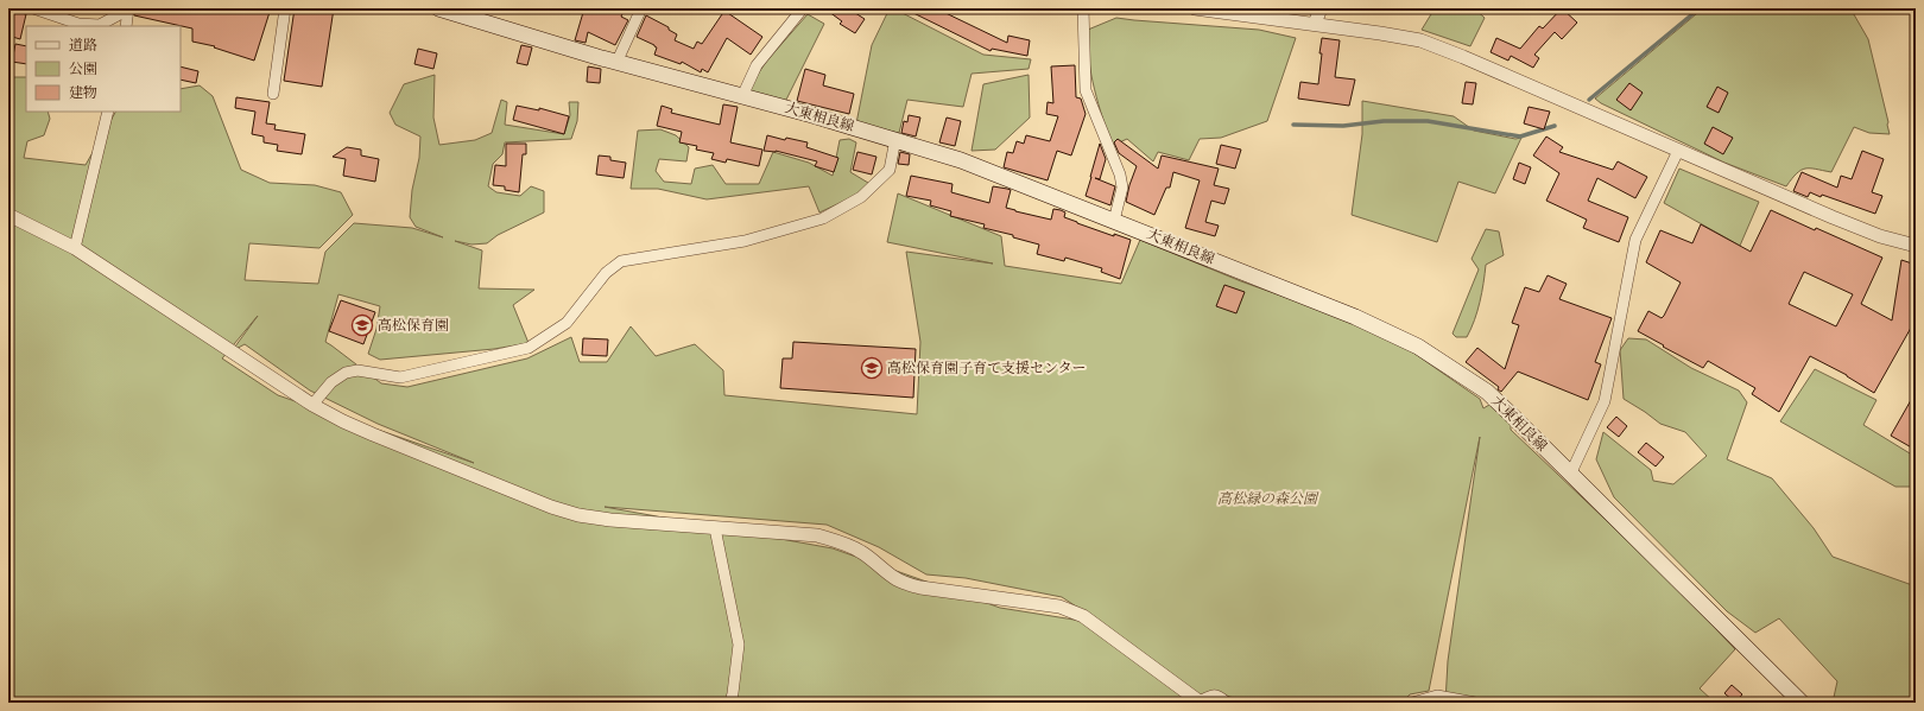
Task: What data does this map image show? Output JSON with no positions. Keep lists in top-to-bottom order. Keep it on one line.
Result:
{"streets":{"main road":["大東相良線"]},"parks":["高松緑の森公園"],"places":{"school or university":["高松保育園","高松保育園子育て支援センター"]},"legend":["道路","公園","建物"]}
